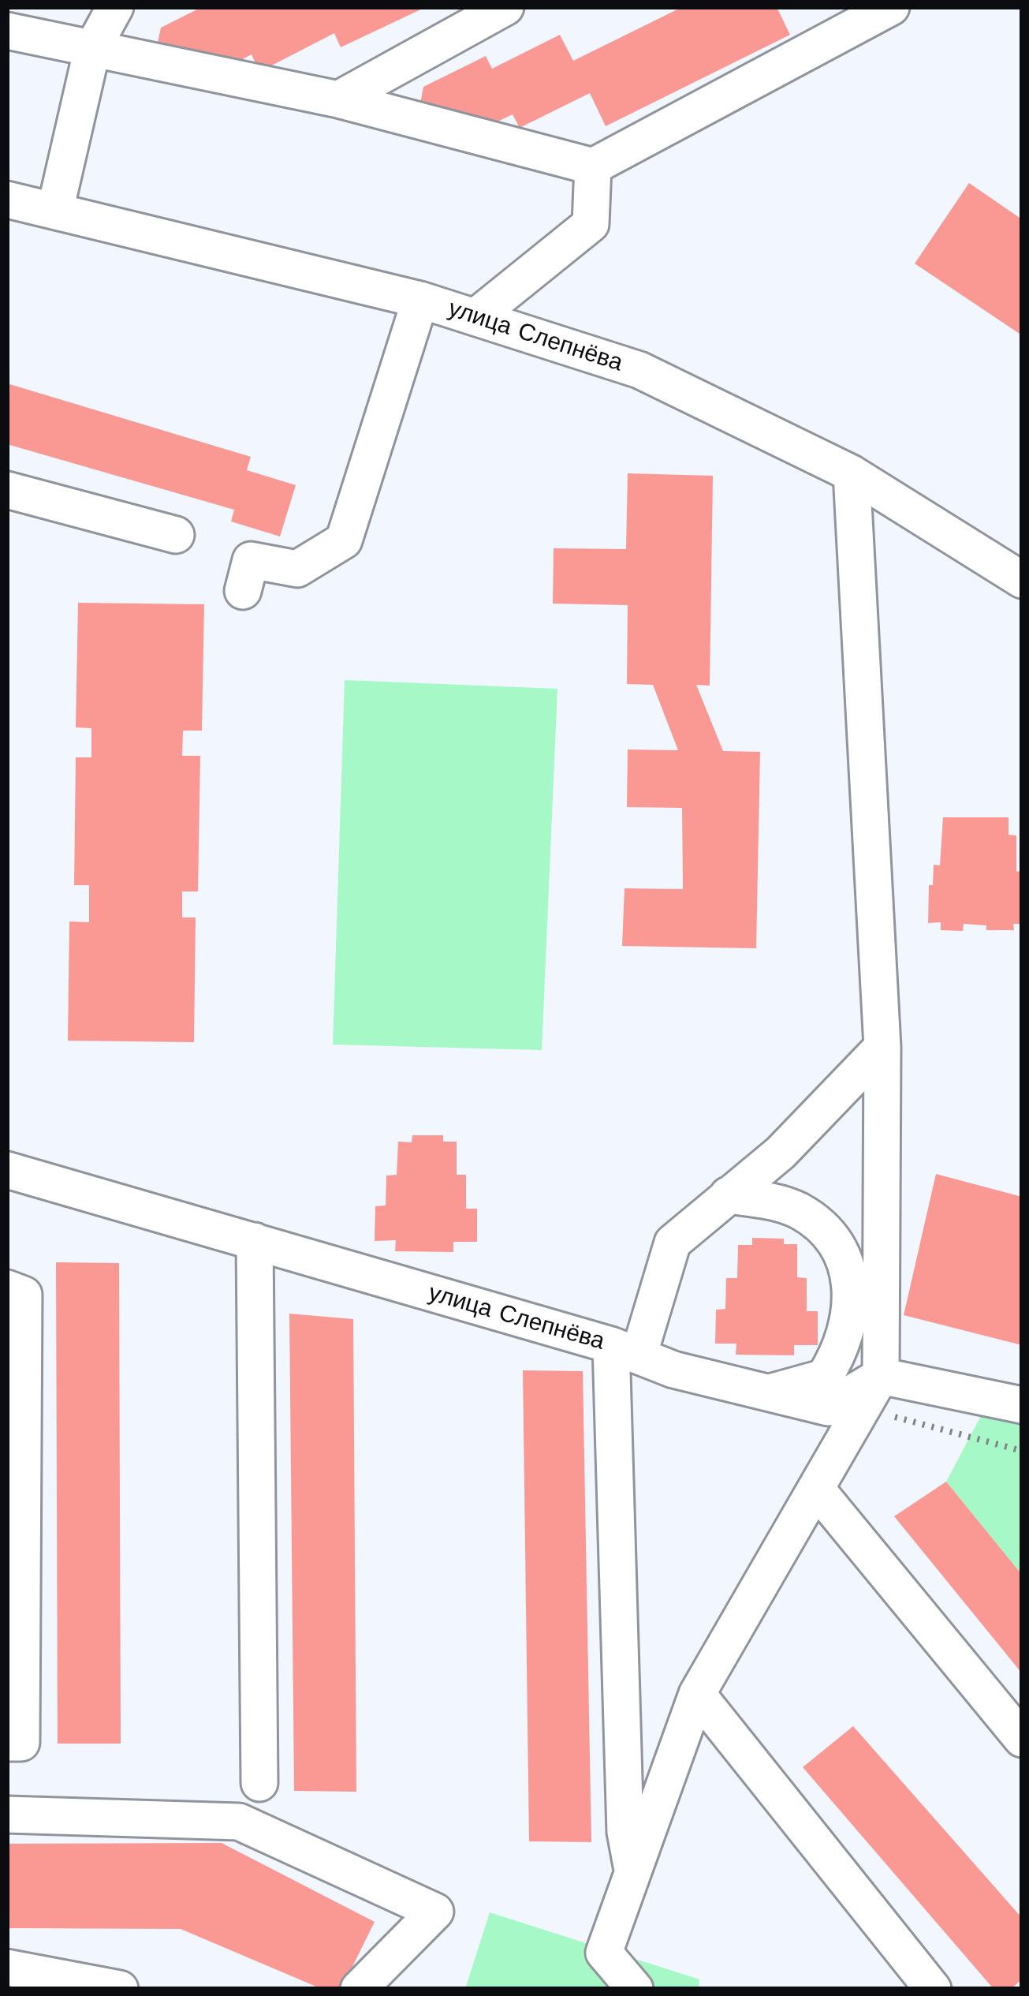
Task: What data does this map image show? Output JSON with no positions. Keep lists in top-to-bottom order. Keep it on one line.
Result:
{"streets":{"street":["улица Слепнёва"]}}
